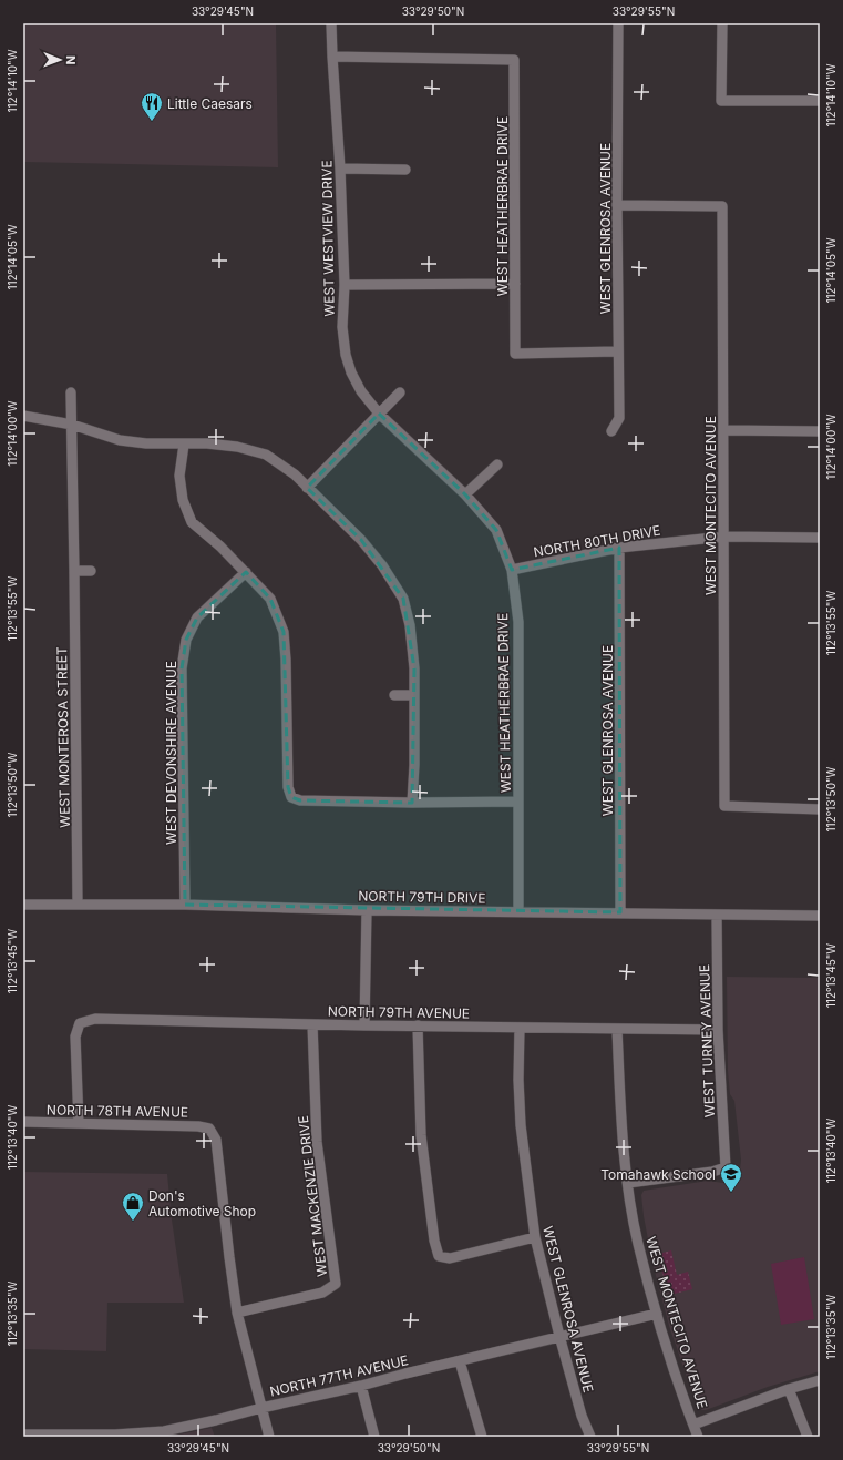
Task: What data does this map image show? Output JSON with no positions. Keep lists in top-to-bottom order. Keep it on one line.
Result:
{"streets":{"street":["WEST HEATHERBRAE DRIVE","WEST GLENROSA AVENUE","WEST WESTVIEW DRIVE","WEST MONTECITO AVENUE","NORTH 80TH DRIVE","WEST MONTEROSA STREET","WEST DEVONSHIRE AVENUE","NORTH 79TH DRIVE","NORTH 79TH AVENUE","WEST TURNEY AVENUE","NORTH 78TH AVENUE","WEST MACKENZIE DRIVE","NORTH 77TH AVENUE"]},"crossings":[["WEST HEATHERBRAE DRIVE","WEST GLENROSA AVENUE"],["WEST HEATHERBRAE DRIVE","WEST WESTVIEW DRIVE"],["WEST HEATHERBRAE DRIVE","NORTH 80TH DRIVE"],["WEST HEATHERBRAE DRIVE","NORTH 79TH DRIVE"],["WEST GLENROSA AVENUE","WEST MONTECITO AVENUE"],["WEST GLENROSA AVENUE","NORTH 80TH DRIVE"],["WEST GLENROSA AVENUE","NORTH 79TH DRIVE"],["WEST GLENROSA AVENUE","NORTH 79TH AVENUE"],["WEST GLENROSA AVENUE","NORTH 77TH AVENUE"],["WEST MONTECITO AVENUE","NORTH 80TH DRIVE"],["WEST MONTECITO AVENUE","NORTH 79TH AVENUE"],["WEST MONTECITO AVENUE","WEST TURNEY AVENUE"],["WEST MONTECITO AVENUE","NORTH 77TH AVENUE"],["WEST MONTEROSA STREET","NORTH 79TH DRIVE"],["WEST DEVONSHIRE AVENUE","NORTH 79TH DRIVE"],["NORTH 79TH DRIVE","WEST TURNEY AVENUE"],["NORTH 79TH AVENUE","WEST TURNEY AVENUE"],["NORTH 79TH AVENUE","NORTH 78TH AVENUE"],["NORTH 79TH AVENUE","WEST MACKENZIE DRIVE"],["NORTH 78TH AVENUE","WEST MACKENZIE DRIVE"]],"places":{"restaurant":["Little Caesars"],"school or university":["Tomahawk School"],"shop":["Don's Automotive Shop"]},"north":"right","coordinates":["33°29'45\"N","33°29'50\"N","33°29'55\"N","112°14'10\"W","112°14'05\"W","112°14'00\"W","112°13'55\"W","112°13'50\"W","112°13'45\"W","112°13'40\"W","112°13'35\"W"]}
